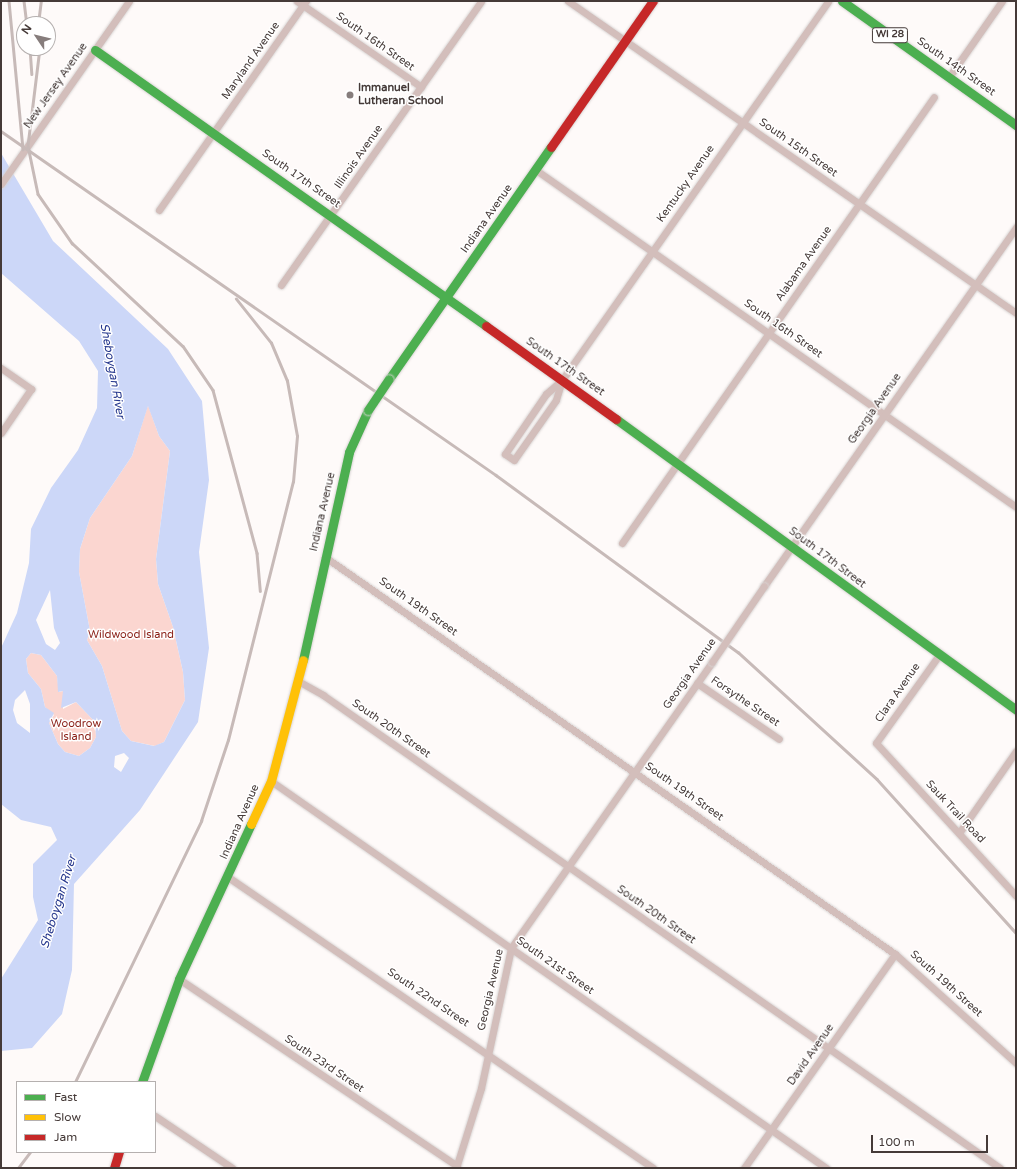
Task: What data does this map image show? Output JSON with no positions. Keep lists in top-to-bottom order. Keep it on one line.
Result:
{"streets":{"main road":["WI 28","South 14th Street","South 17th Street","Indiana Avenue"],"street":["South 16th Street","Maryland Avenue","New Jersey Avenue","South 15th Street","Illinois Avenue","Kentucky Avenue","Alabama Avenue","Georgia Avenue","South 19th Street","Clara Avenue","Forsythe Street","South 20th Street","Sauk Trail Road","South 21st Street","South 22nd Street","David Avenue","South 23rd Street"]},"crossings":[["South 16th Street","Maryland Avenue"],["South 16th Street","Illinois Avenue"],["South 16th Street","Kentucky Avenue"],["South 16th Street","Indiana Avenue"],["South 16th Street","Alabama Avenue"],["South 16th Street","Georgia Avenue"],["Maryland Avenue","South 17th Street"],["New Jersey Avenue","South 17th Street"],["South 15th Street","Kentucky Avenue"],["South 15th Street","Indiana Avenue"],["South 15th Street","Alabama Avenue"],["South 15th Street","Georgia Avenue"],["Illinois Avenue","South 17th Street"],["South 17th Street","Kentucky Avenue"],["South 17th Street","Indiana Avenue"],["South 17th Street","Alabama Avenue"],["South 17th Street","Georgia Avenue"],["South 17th Street","Clara Avenue"],["Indiana Avenue","South 19th Street"],["Indiana Avenue","South 20th Street"],["Indiana Avenue","South 21st Street"],["Indiana Avenue","South 22nd Street"],["Indiana Avenue","South 23rd Street"],["Georgia Avenue","South 19th Street"],["Georgia Avenue","Forsythe Street"],["Georgia Avenue","South 20th Street"],["Georgia Avenue","South 21st Street"],["Georgia Avenue","South 22nd Street"],["Georgia Avenue","South 23rd Street"],["South 19th Street","David Avenue"],["Clara Avenue","Sauk Trail Road"],["South 20th Street","David Avenue"],["South 21st Street","David Avenue"]],"water":["Sheboygan River"],"parks":["Wildwood Island","Woodrow Island"],"places":["Immanuel Lutheran School"],"legend":["Fast","Slow","Jam"],"scale_bar":"100 m","north":"top left"}
